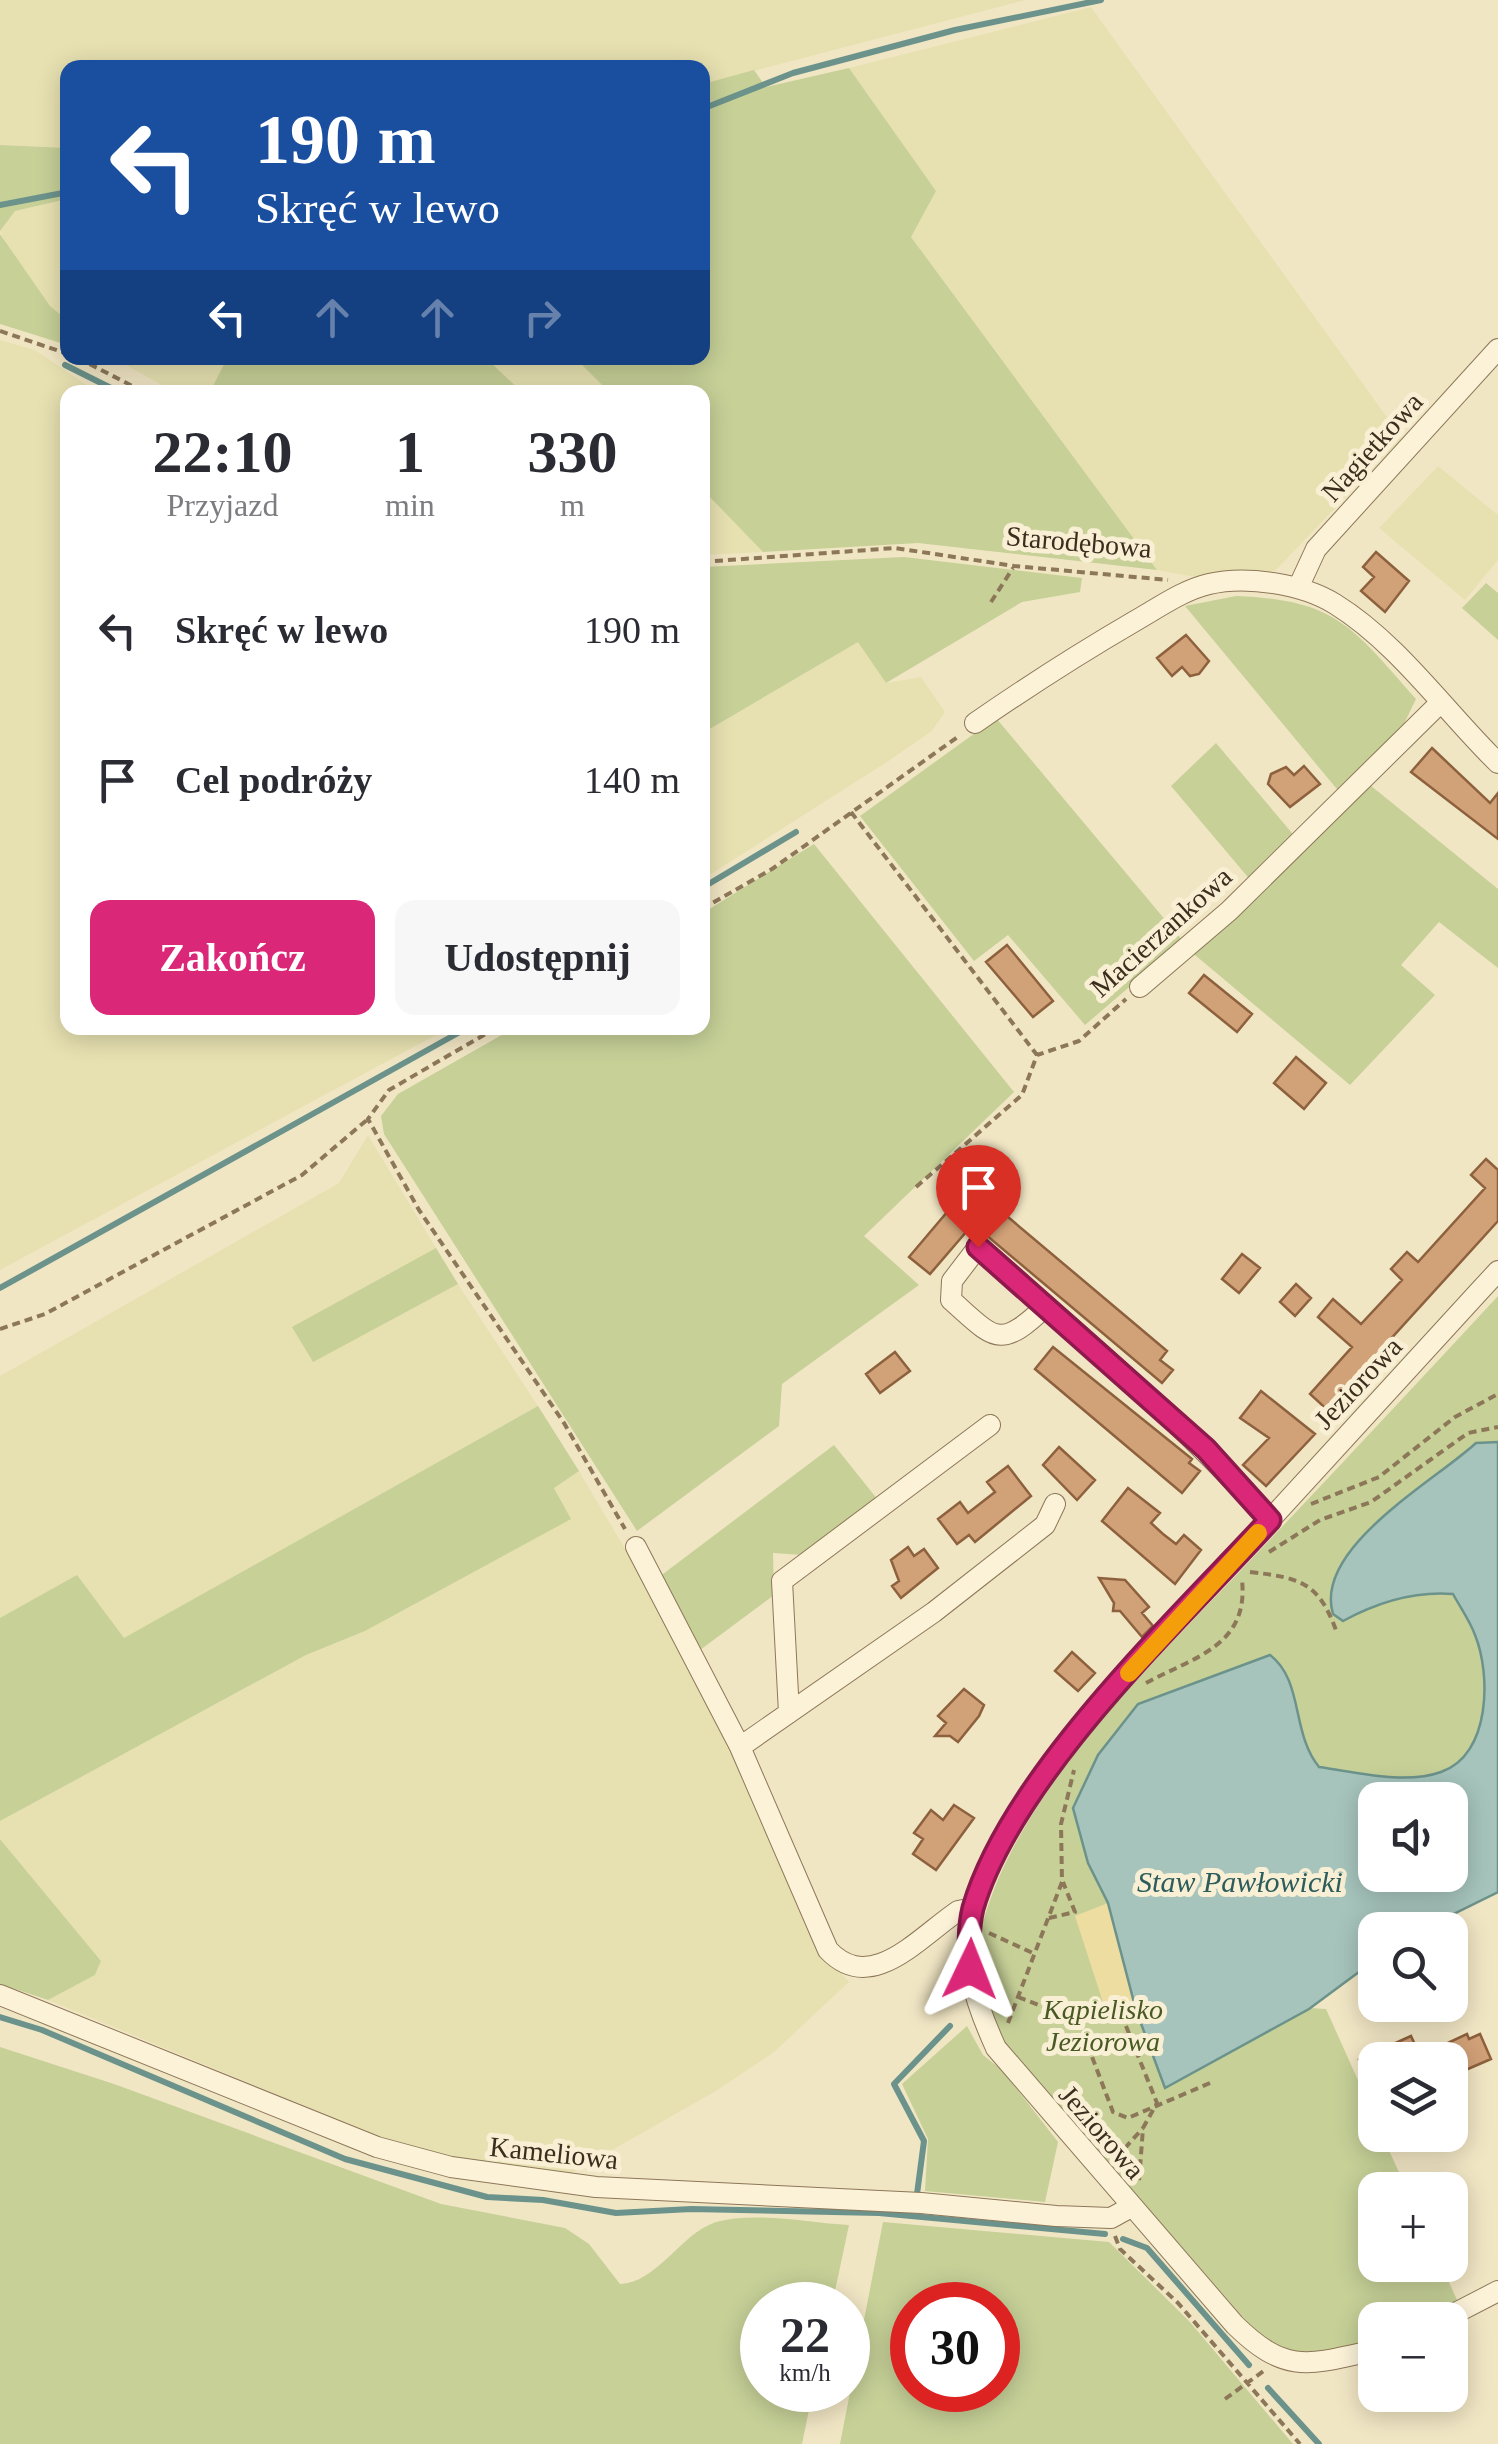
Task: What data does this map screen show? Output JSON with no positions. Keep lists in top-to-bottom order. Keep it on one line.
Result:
{"streets":{"street":["Nagietkowa","Macierzankowa","Jeziorowa","Kameliowa"],"path":["Starodębowa"]},"water":["Staw Pawłowicki"],"parks":["Kąpielisko Jeziorowa"],"page":{"turn":["190 m","Skręć w lewo"],"eta":["22:10","Przyjazd","1","min","330","m"],"list":[{"name":"Skręć w lewo","value":"190 m"},{"name":"Cel podróży","value":"140 m"}],"buttons":["Zakończ","Udostępnij"],"map_buttons":["+","−"],"speed":"22 km/h","limit":"30"}}
